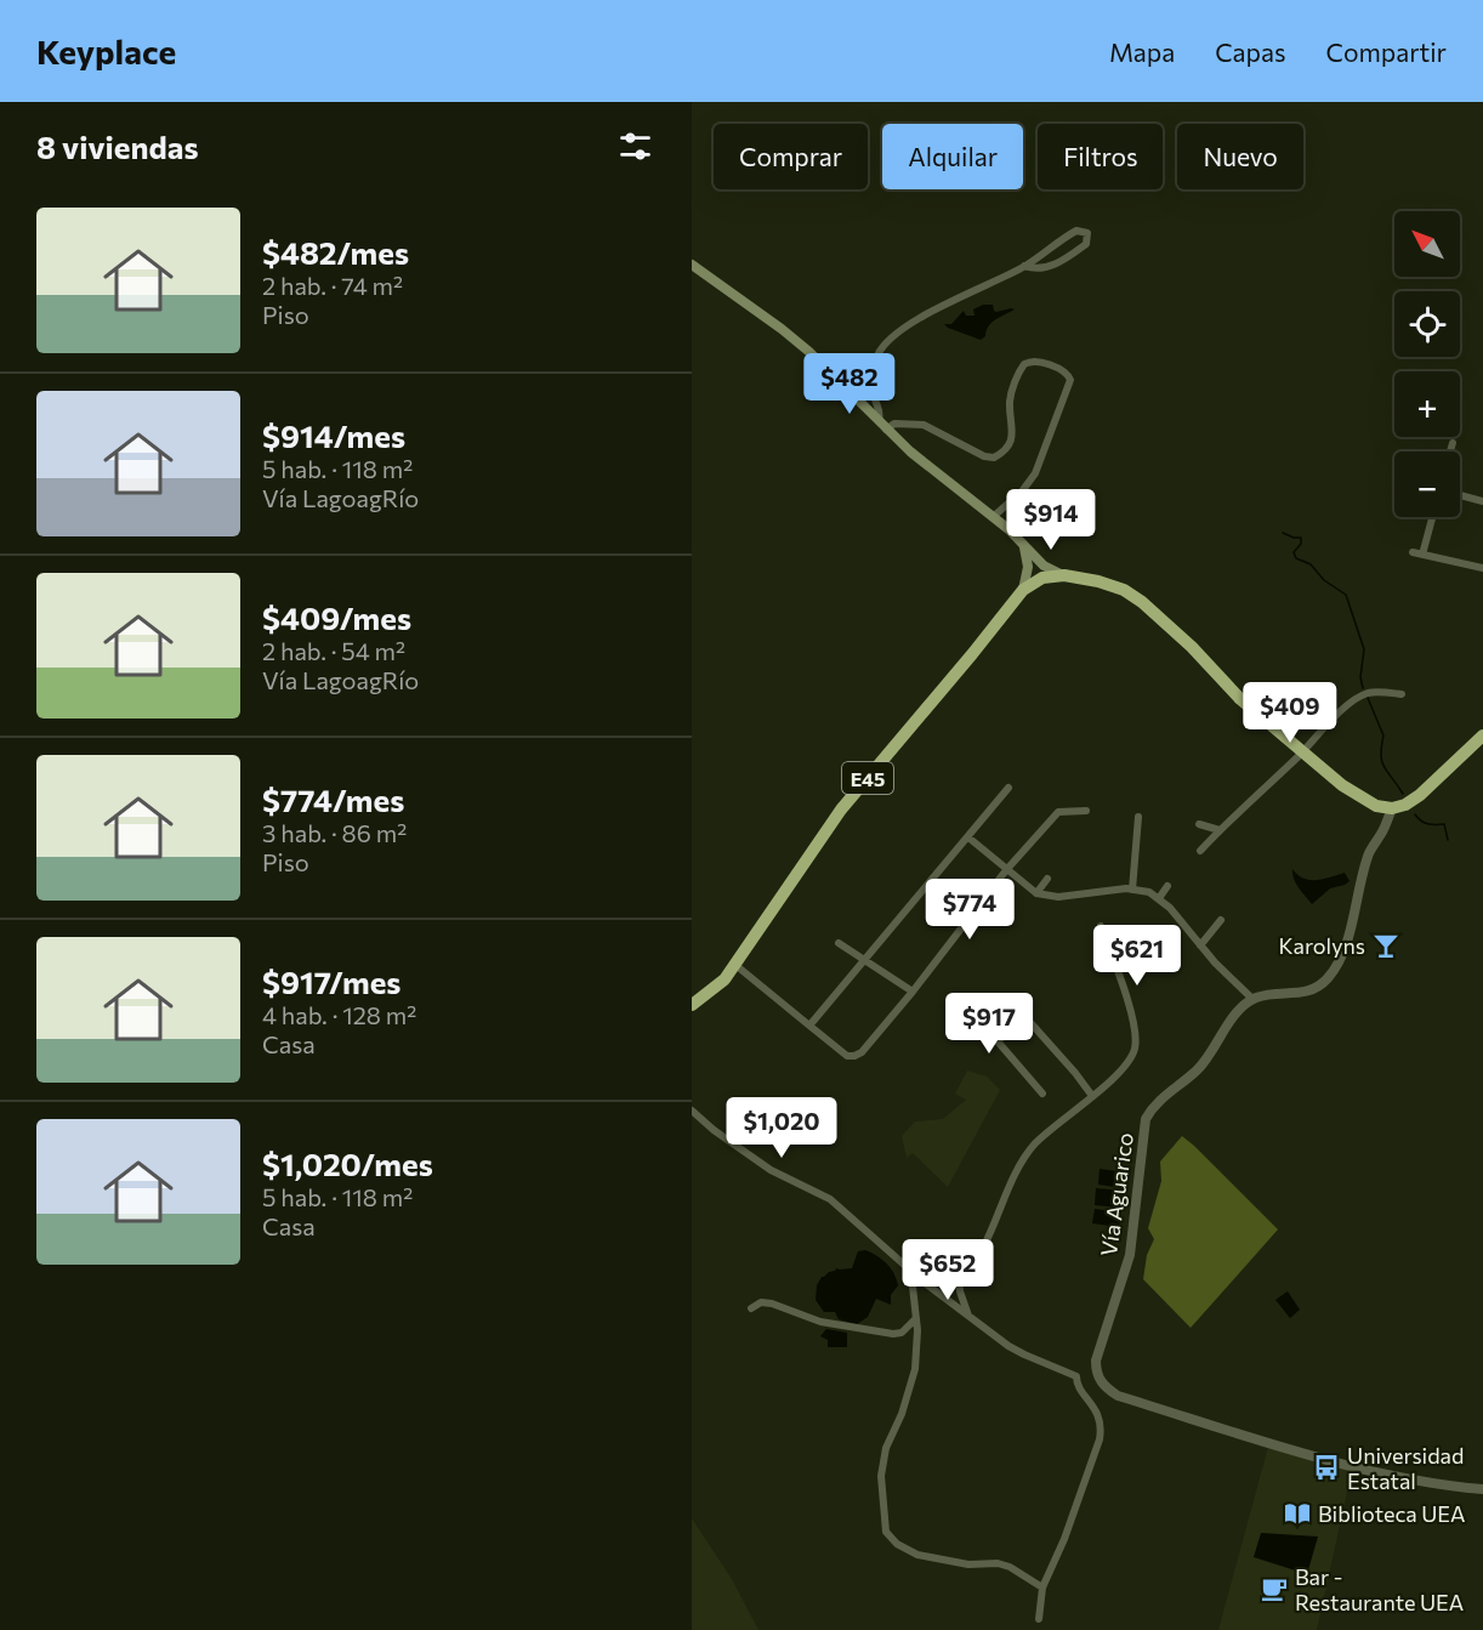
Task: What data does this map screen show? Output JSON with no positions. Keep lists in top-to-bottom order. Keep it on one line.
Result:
{"streets":{"highway":["E45"],"street":["Vía Aguarico"]},"places":{"bar":["Karolyns"],"bus stop":["Universidad Estatal"],"library":["Biblioteca UEA"],"cafe":["Bar - Restaurante UEA"]},"north":"top left","page":{"header":"Keyplace","nav":["Mapa","Capas","Compartir"],"heading":"8 viviendas","chip":["Comprar","Alquilar","Filtros","Nuevo"],"list":[{"name":"$482/mes","note":"2 hab. · 74 m² · Piso"},{"name":"$914/mes","note":"5 hab. · 118 m² · Vía LagoagRío"},{"name":"$409/mes","note":"2 hab. · 54 m² · Vía LagoagRío"},{"name":"$774/mes","note":"3 hab. · 86 m² · Piso"},{"name":"$917/mes","note":"4 hab. · 128 m² · Casa"},{"name":"$1,020/mes","note":"5 hab. · 118 m² · Casa"}],"map_buttons":["+","−"],"price":["$482","$914","$409","$774","$621","$917","$1,020","$652"]}}
